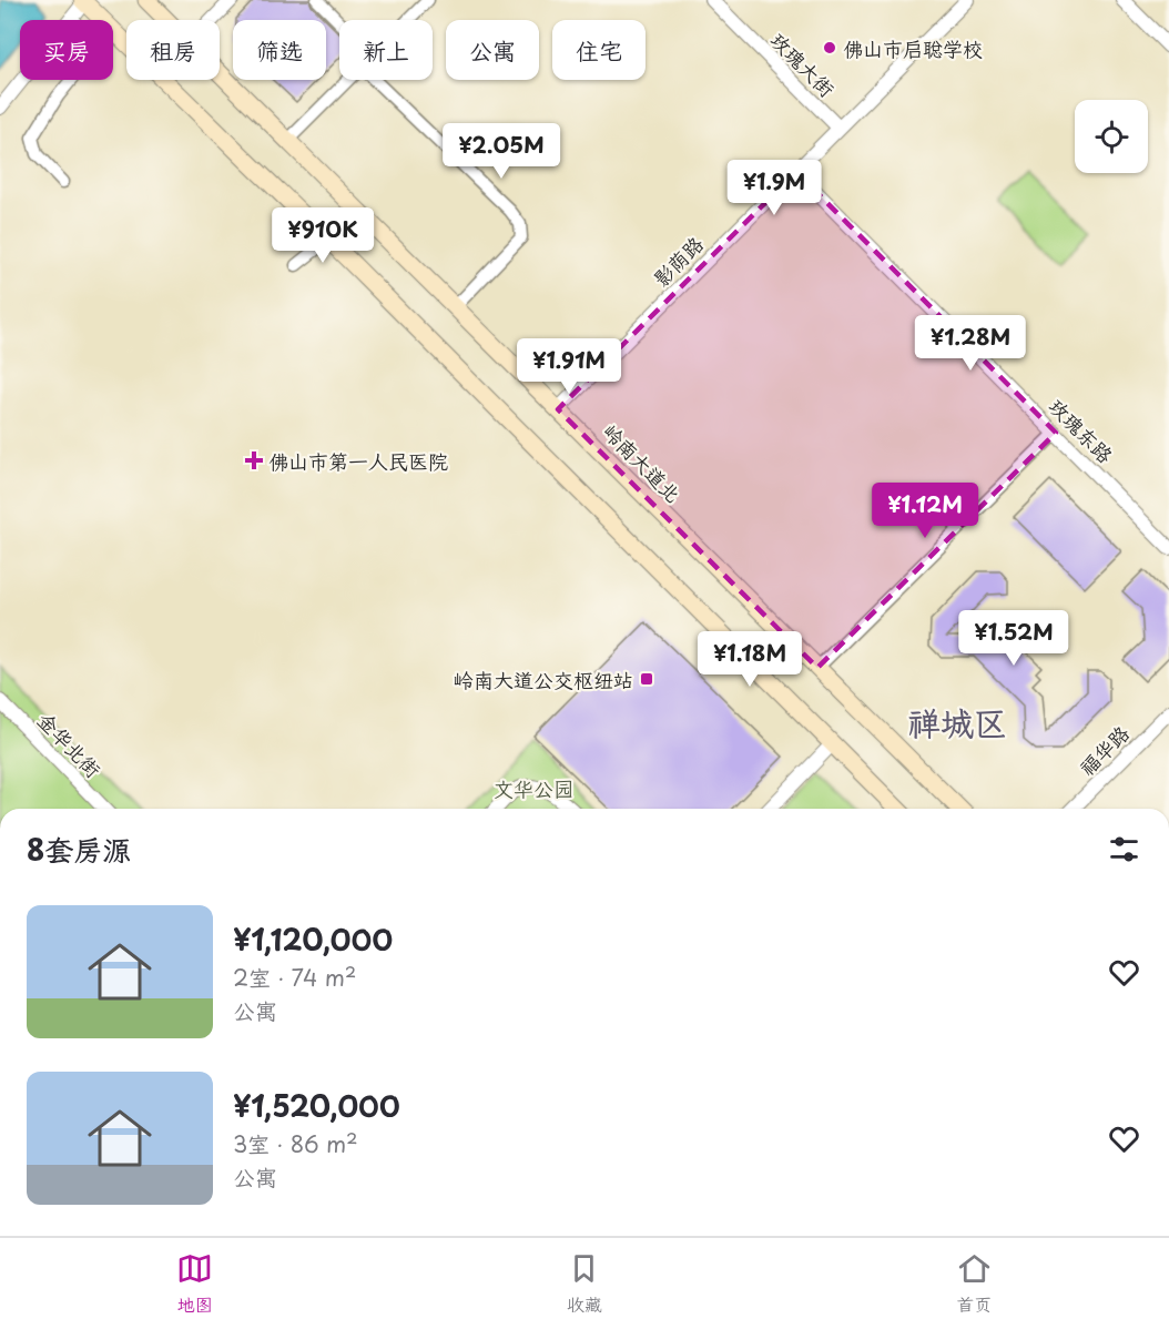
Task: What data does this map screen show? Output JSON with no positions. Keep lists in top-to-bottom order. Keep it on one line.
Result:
{"streets":{"main road":["岭南大道北"],"street":["玫瑰大街","影荫路","玫瑰东路","金华北街","福华路"]},"crossings":[["玫瑰大街","影荫路"],["影荫路","玫瑰东路"],["影荫路","岭南大道北"]],"districts":["禅城区"],"parks":["文华公园"],"places":{"other":["佛山市启聪学校"],"health":["佛山市第一人民医院"],"transit":["岭南大道公交枢纽站"]},"page":{"chip":["买房","租房","筛选","新上","公寓","住宅"],"price":["¥2.05M","¥1.9M","¥910K","¥1.28M","¥1.91M","¥1.12M","¥1.52M","¥1.18M"],"heading":"8套房源","list":[{"name":"¥1,120,000","note":"2室 · 74 m² · 公寓"},{"name":"¥1,520,000","note":"3室 · 86 m² · 公寓"}],"tabs":["地图","收藏","首页"]}}
